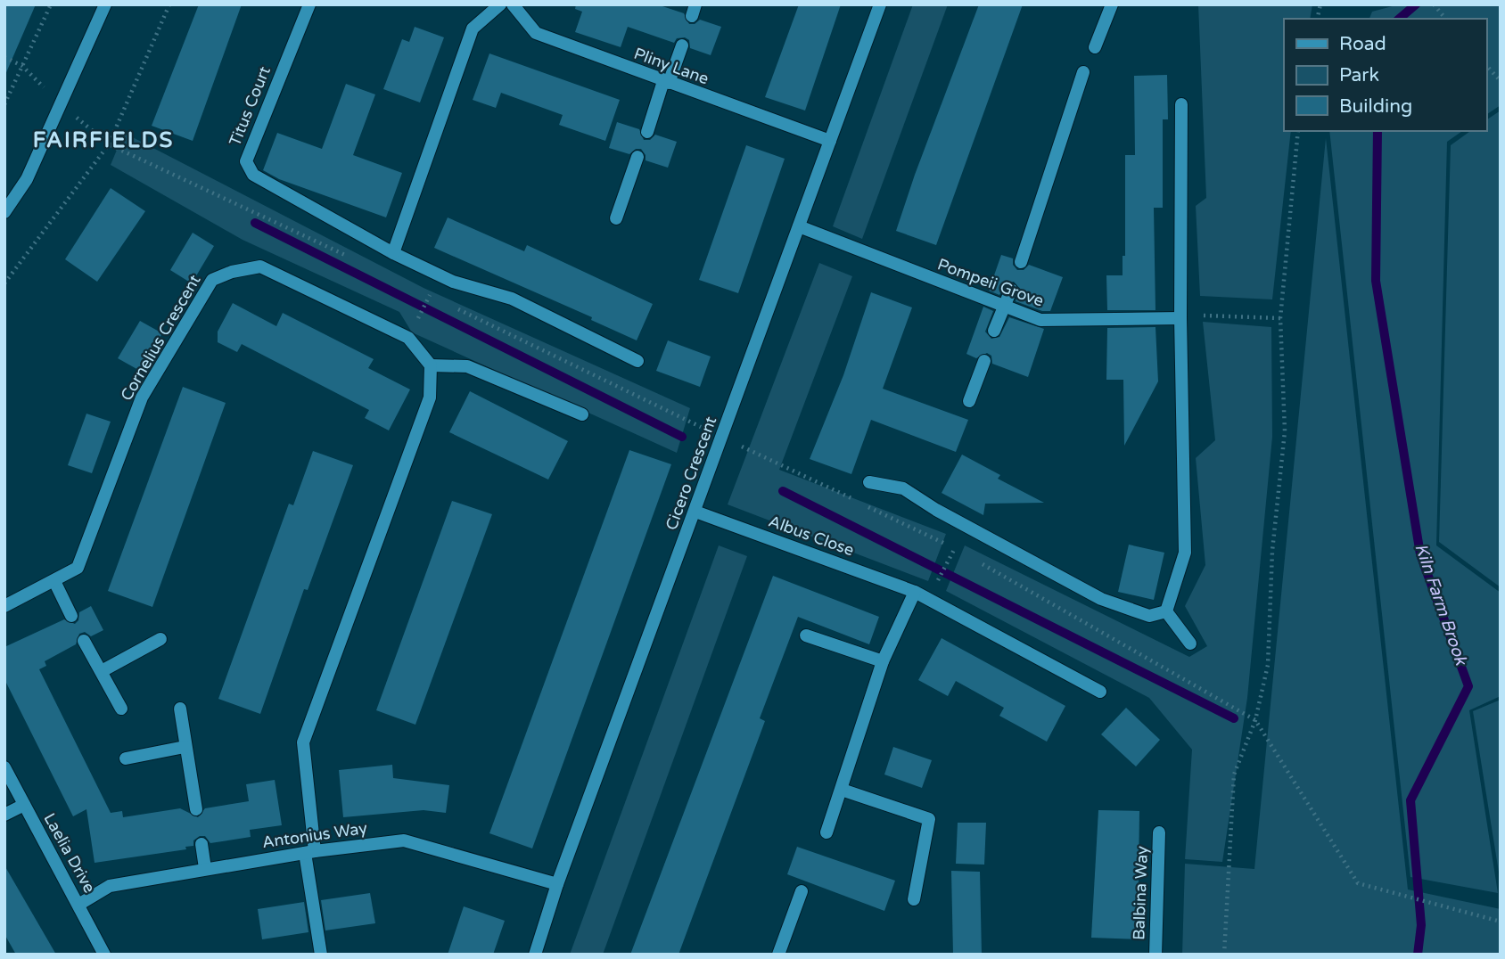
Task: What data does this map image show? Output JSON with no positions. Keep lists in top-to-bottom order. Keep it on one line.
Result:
{"streets":{"street":["Pliny Lane","Titus Court","Pompeii Grove","Cornelius Crescent","Cicero Crescent","Albus Close","Antonius Way","Laelia Drive","Balbina Way"]},"crossings":[["Pliny Lane","Cicero Crescent"],["Pompeii Grove","Cicero Crescent"],["Cicero Crescent","Albus Close"],["Cicero Crescent","Antonius Way"],["Antonius Way","Laelia Drive"]],"districts":["FAIRFIELDS"],"water":["Kiln Farm Brook"],"legend":["Road","Park","Building"]}
